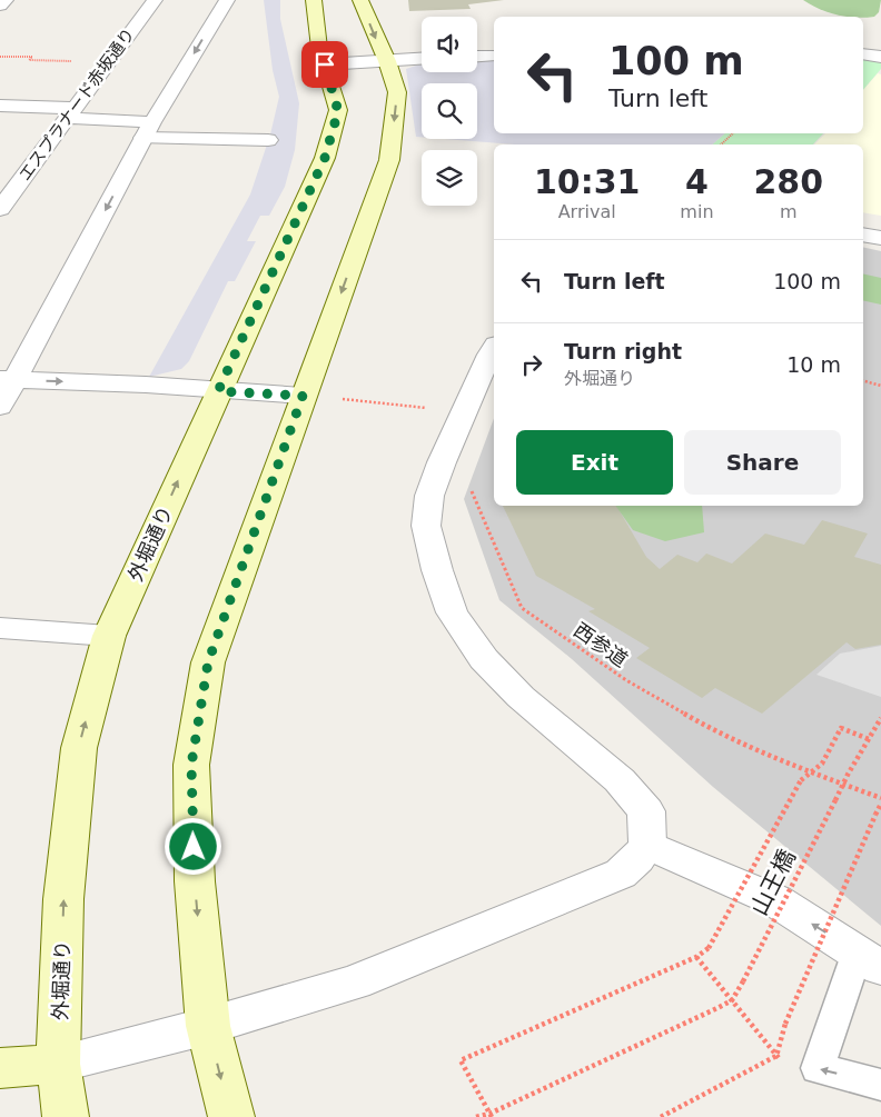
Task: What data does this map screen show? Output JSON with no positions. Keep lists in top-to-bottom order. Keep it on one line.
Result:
{"streets":{"main road":["外堀通り"],"street":["エスプラナード赤坂通り"],"path":["西参道","山王橋"]},"crossings":[["西参道","山王橋"]],"page":{"turn":["100 m","Turn left"],"eta":["10:31","Arrival","4","min","280","m"],"list":[{"name":"Turn left","value":"100 m"},{"name":"Turn right","note":"外堀通り","value":"10 m"}],"buttons":["Exit","Share"]}}
